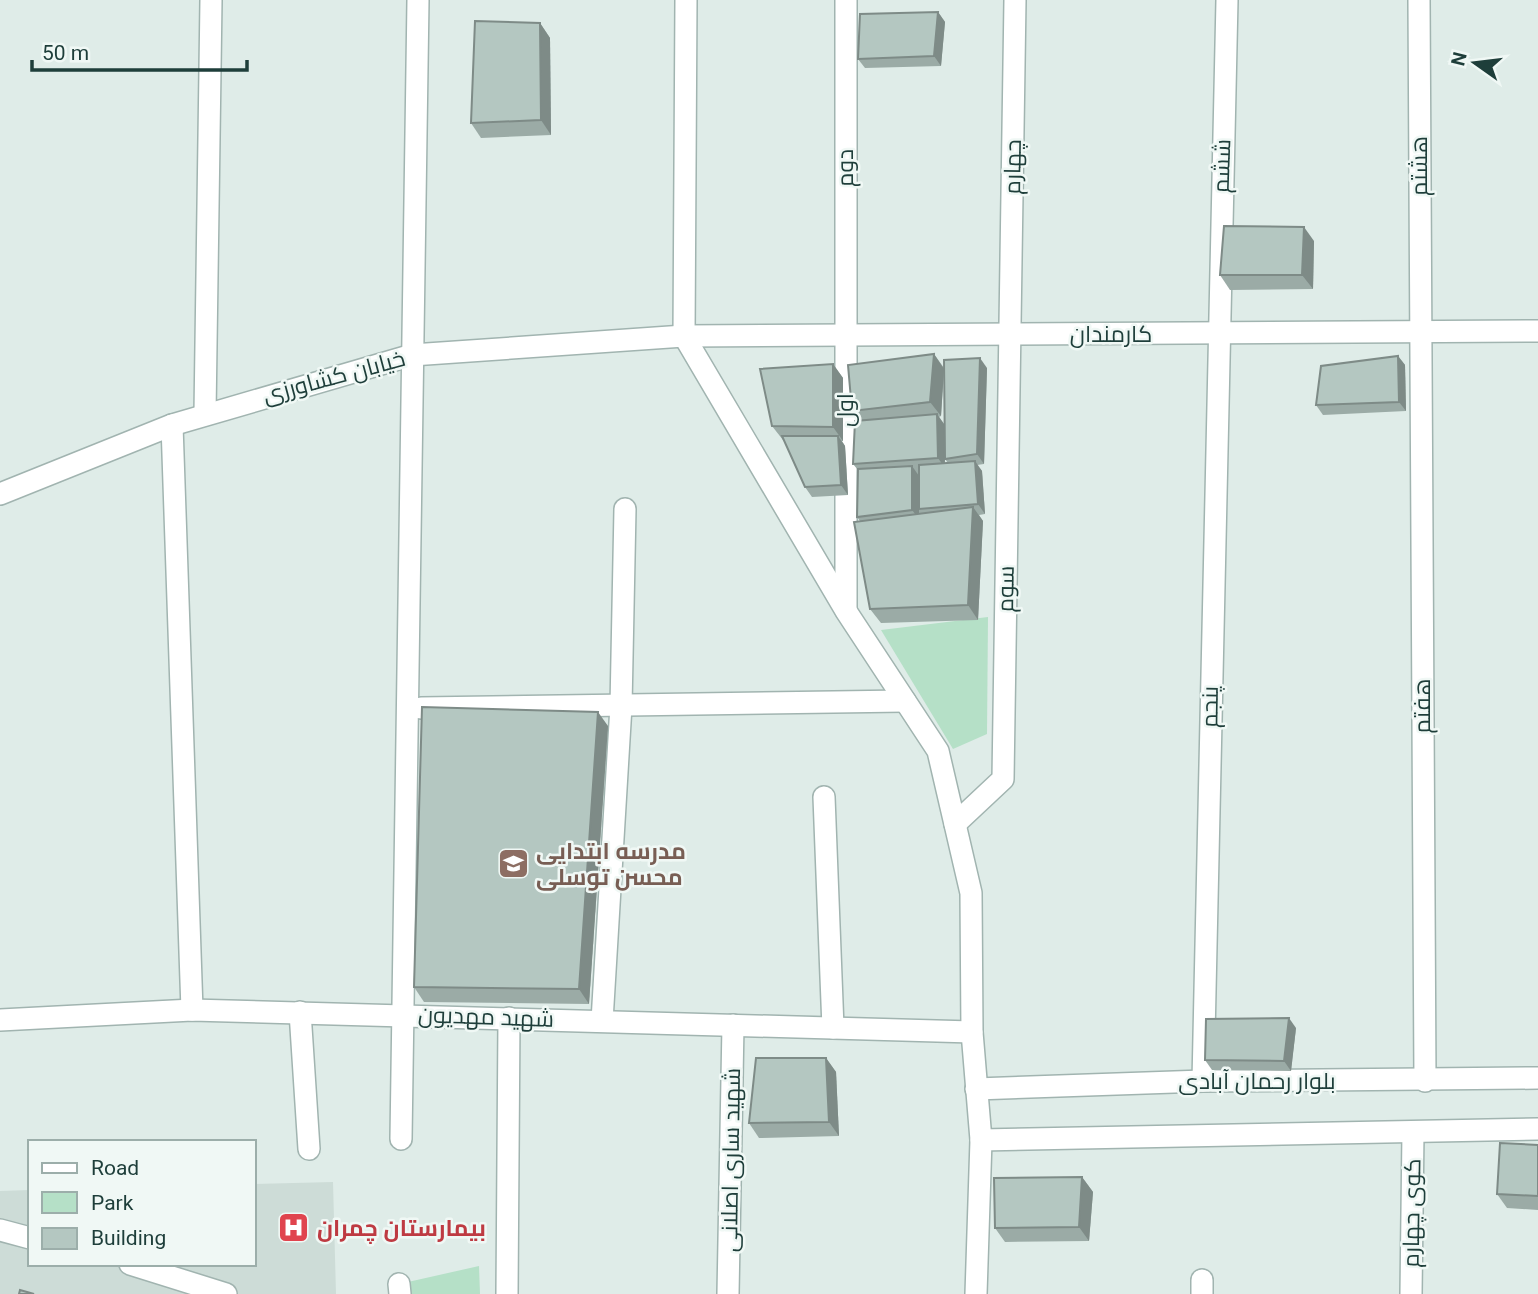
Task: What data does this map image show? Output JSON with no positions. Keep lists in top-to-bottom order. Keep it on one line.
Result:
{"streets":{"street":["ششم","هشتم","چهارم","دوم","کارمندان","خیابان کشاورزی","اول","سوم","هفتم","پنجم","شهید مهدیون","بلوار رحمان آبادی","شهید ساری اصلانی","کوی چهارم"]},"crossings":[["ششم","کارمندان"],["ششم","پنجم"],["هشتم","کارمندان"],["هشتم","هفتم"],["چهارم","کارمندان"],["چهارم","سوم"],["دوم","کارمندان"],["دوم","اول"],["کارمندان","خیابان کشاورزی"],["کارمندان","اول"],["کارمندان","سوم"],["کارمندان","هفتم"],["کارمندان","پنجم"],["هفتم","بلوار رحمان آبادی"],["پنجم","بلوار رحمان آبادی"],["شهید مهدیون","شهید ساری اصلانی"]],"places":{"school or university":["مدرسه ابتدایی محسن توسلی"],"hospital":["بیمارستان چمران"]},"legend":["Road","Park","Building"],"scale_bar":"50 m","north":"left"}
